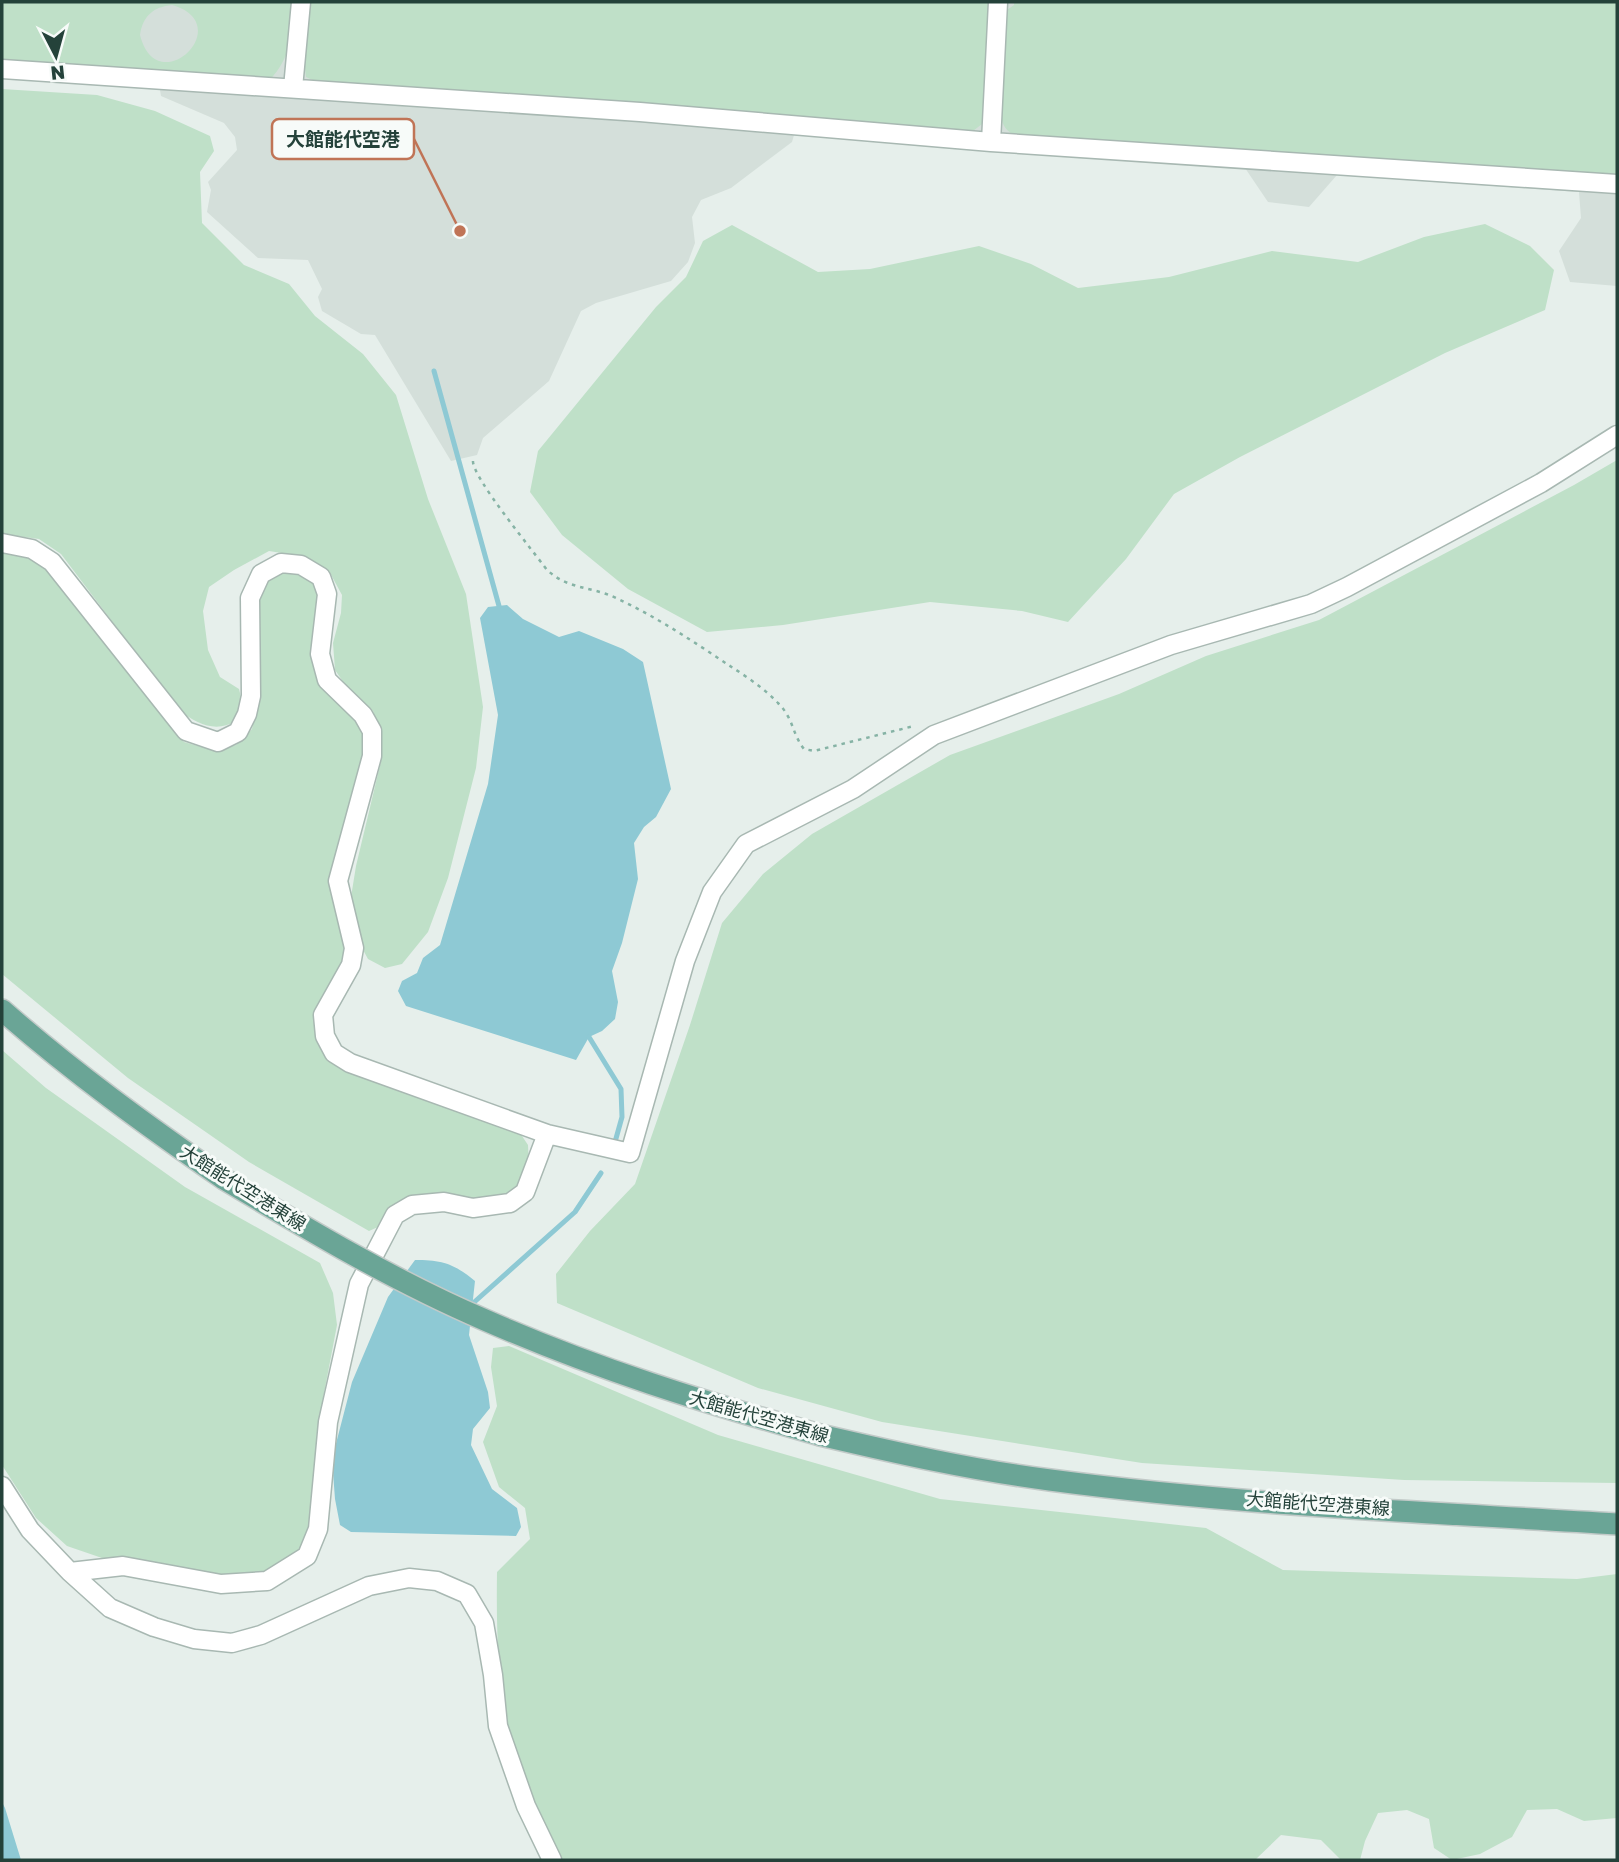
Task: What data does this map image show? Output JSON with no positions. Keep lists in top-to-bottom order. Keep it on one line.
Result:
{"streets":{"main road":["大館能代空港東線"]},"places":["大館能代空港"],"north":"bottom"}
